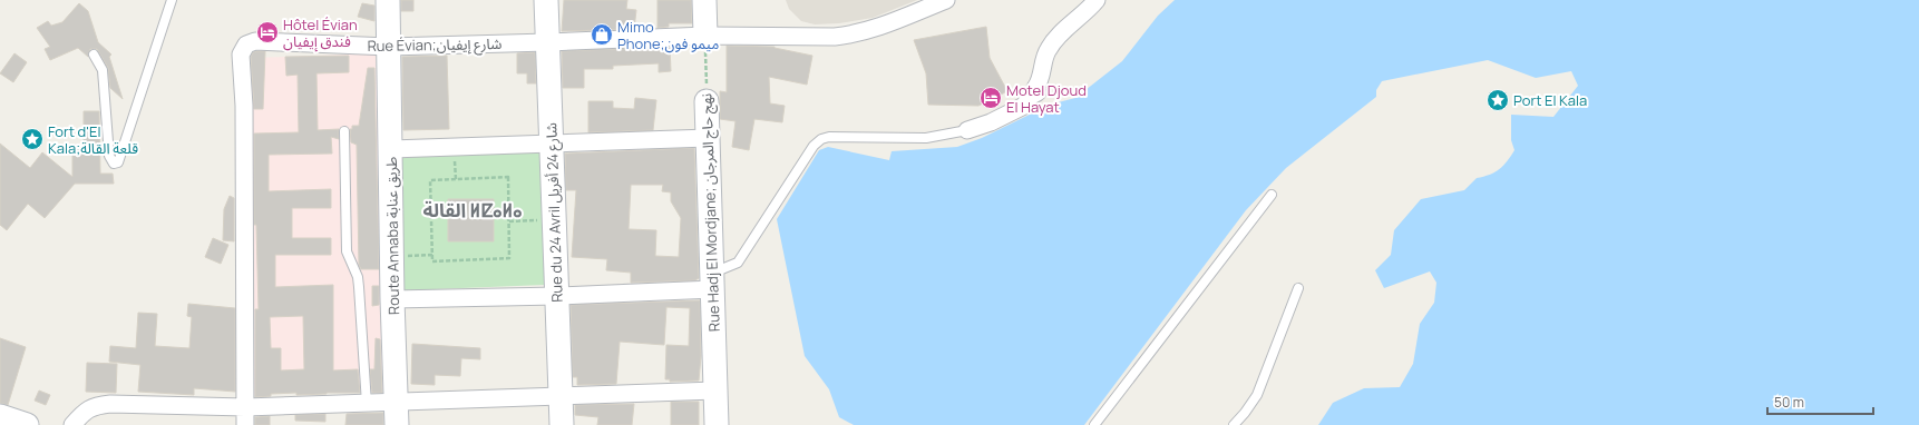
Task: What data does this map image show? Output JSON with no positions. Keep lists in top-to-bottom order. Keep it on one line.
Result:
{"streets":{"street":["Rue Évian;شارع إيفيان","Rue du 24 Avril شارع 24 أفريل","Rue Hadj El Mordjane; نهج حاج المرجان","Route Annaba طريق عنابة"]},"crossings":[["Rue Évian;شارع إيفيان","Rue du 24 Avril شارع 24 أفريل"],["Rue Évian;شارع إيفيان","Rue Hadj El Mordjane; نهج حاج المرجان"],["Rue Évian;شارع إيفيان","Route Annaba طريق عنابة"]],"districts":["القالة ⵍⵇⴰⵍⴰ"],"places":{"hotel":["Hôtel Évian فندق إيفيان","Motel Djoud El Hayat"],"shop":["Mimo Phone;ميمو فون"],"place":["Port El Kala","Fort d'El Kala;قلعة القالة"]},"scale_bar":"50 m"}
